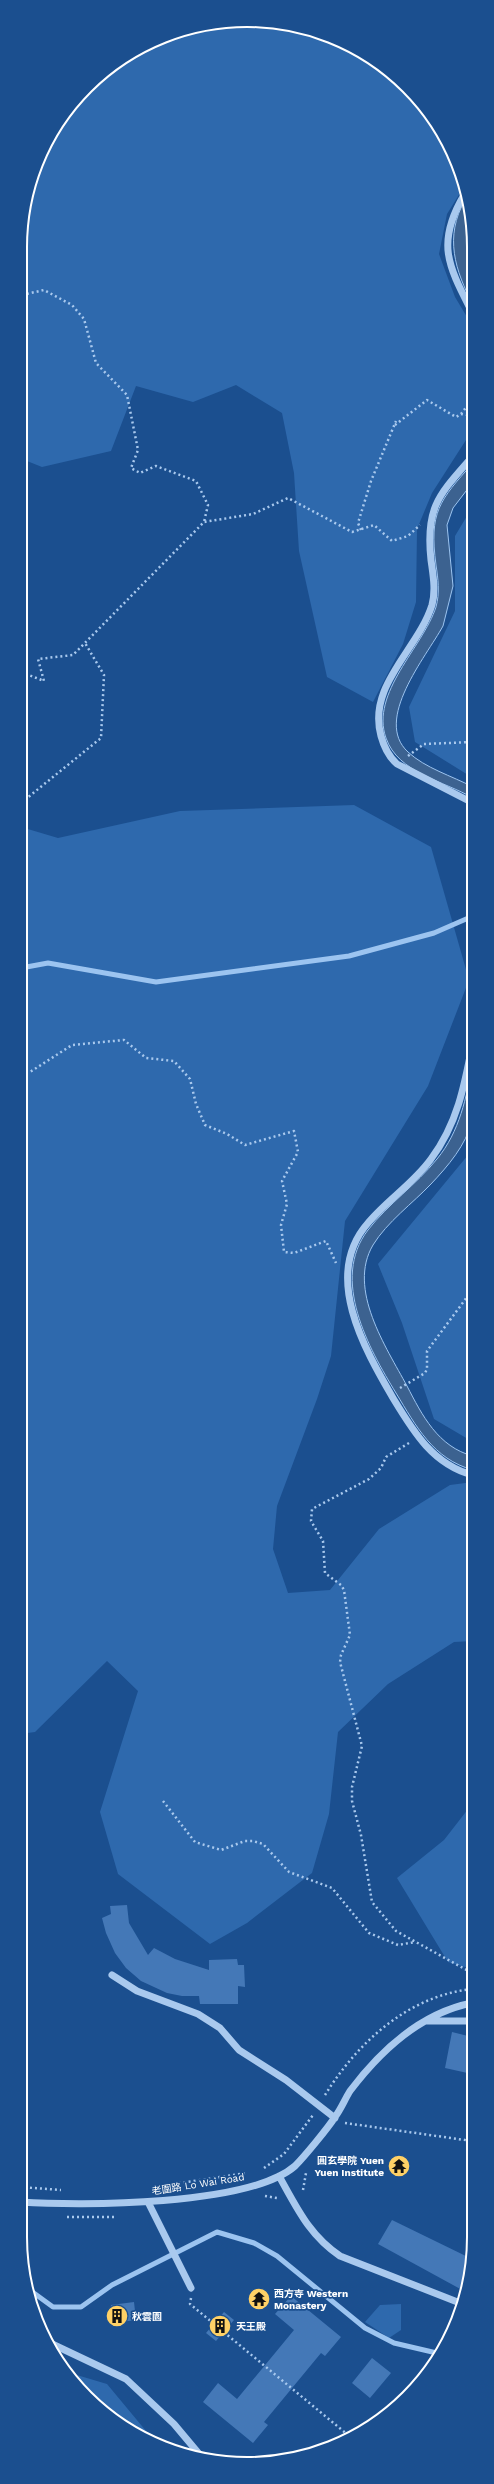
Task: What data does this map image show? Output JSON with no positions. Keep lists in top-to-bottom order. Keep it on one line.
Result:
{"streets":{"street":["老圍路 Lo Wai Road"]},"places":{"temple":["圓玄學院 Yuen Yuen Institute","西方寺 Western Monastery"],"building":["秋雲園","天王殿"]}}
